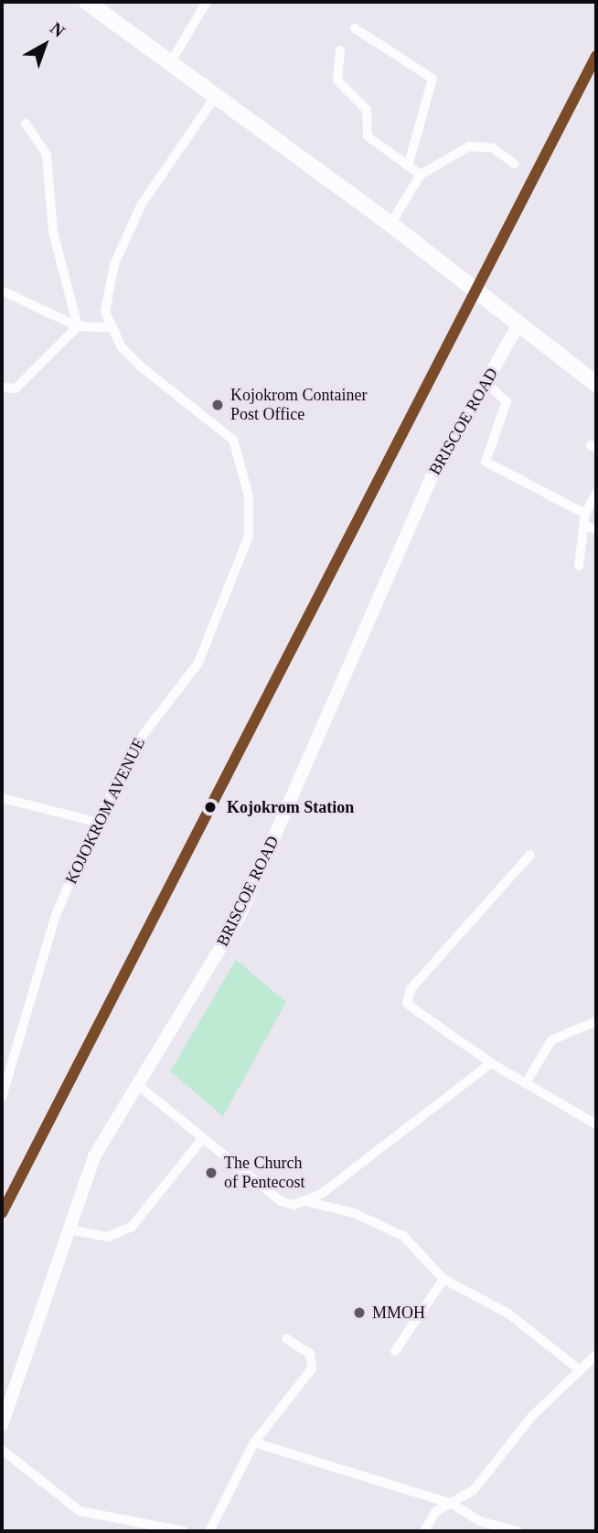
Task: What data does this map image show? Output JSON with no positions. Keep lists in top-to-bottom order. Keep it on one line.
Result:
{"streets":{"street":["BRISCOE ROAD","KOJOKROM AVENUE"]},"places":["Kojokrom Container Post Office","Kojokrom Station","The Church of Pentecost","MMOH"],"north":"top right"}
